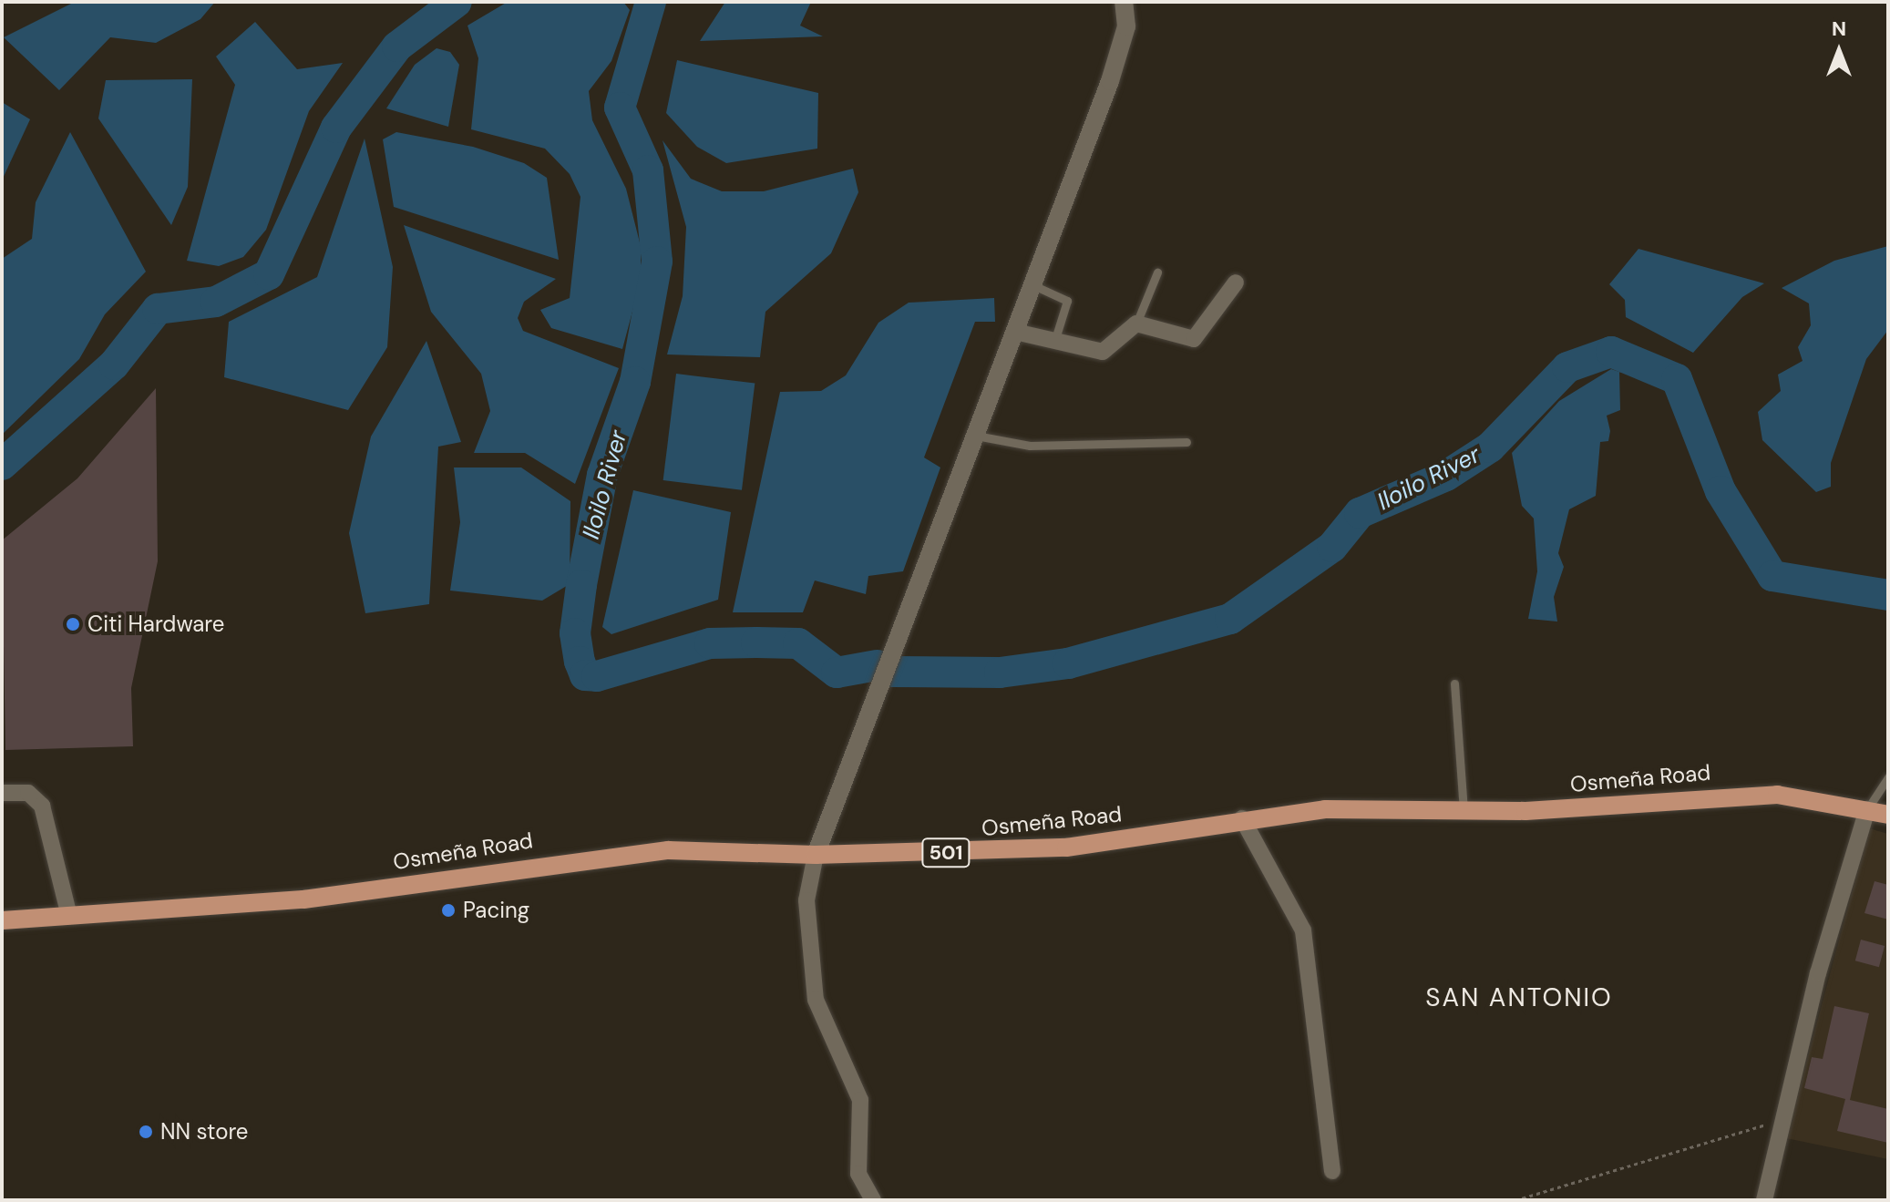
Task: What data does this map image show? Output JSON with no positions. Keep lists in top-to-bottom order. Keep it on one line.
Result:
{"streets":{"main road":["Osmeña Road","501"]},"districts":["SAN ANTONIO"],"water":["Iloilo River"],"places":["Citi Hardware","Pacing","NN store"],"north":"top"}
